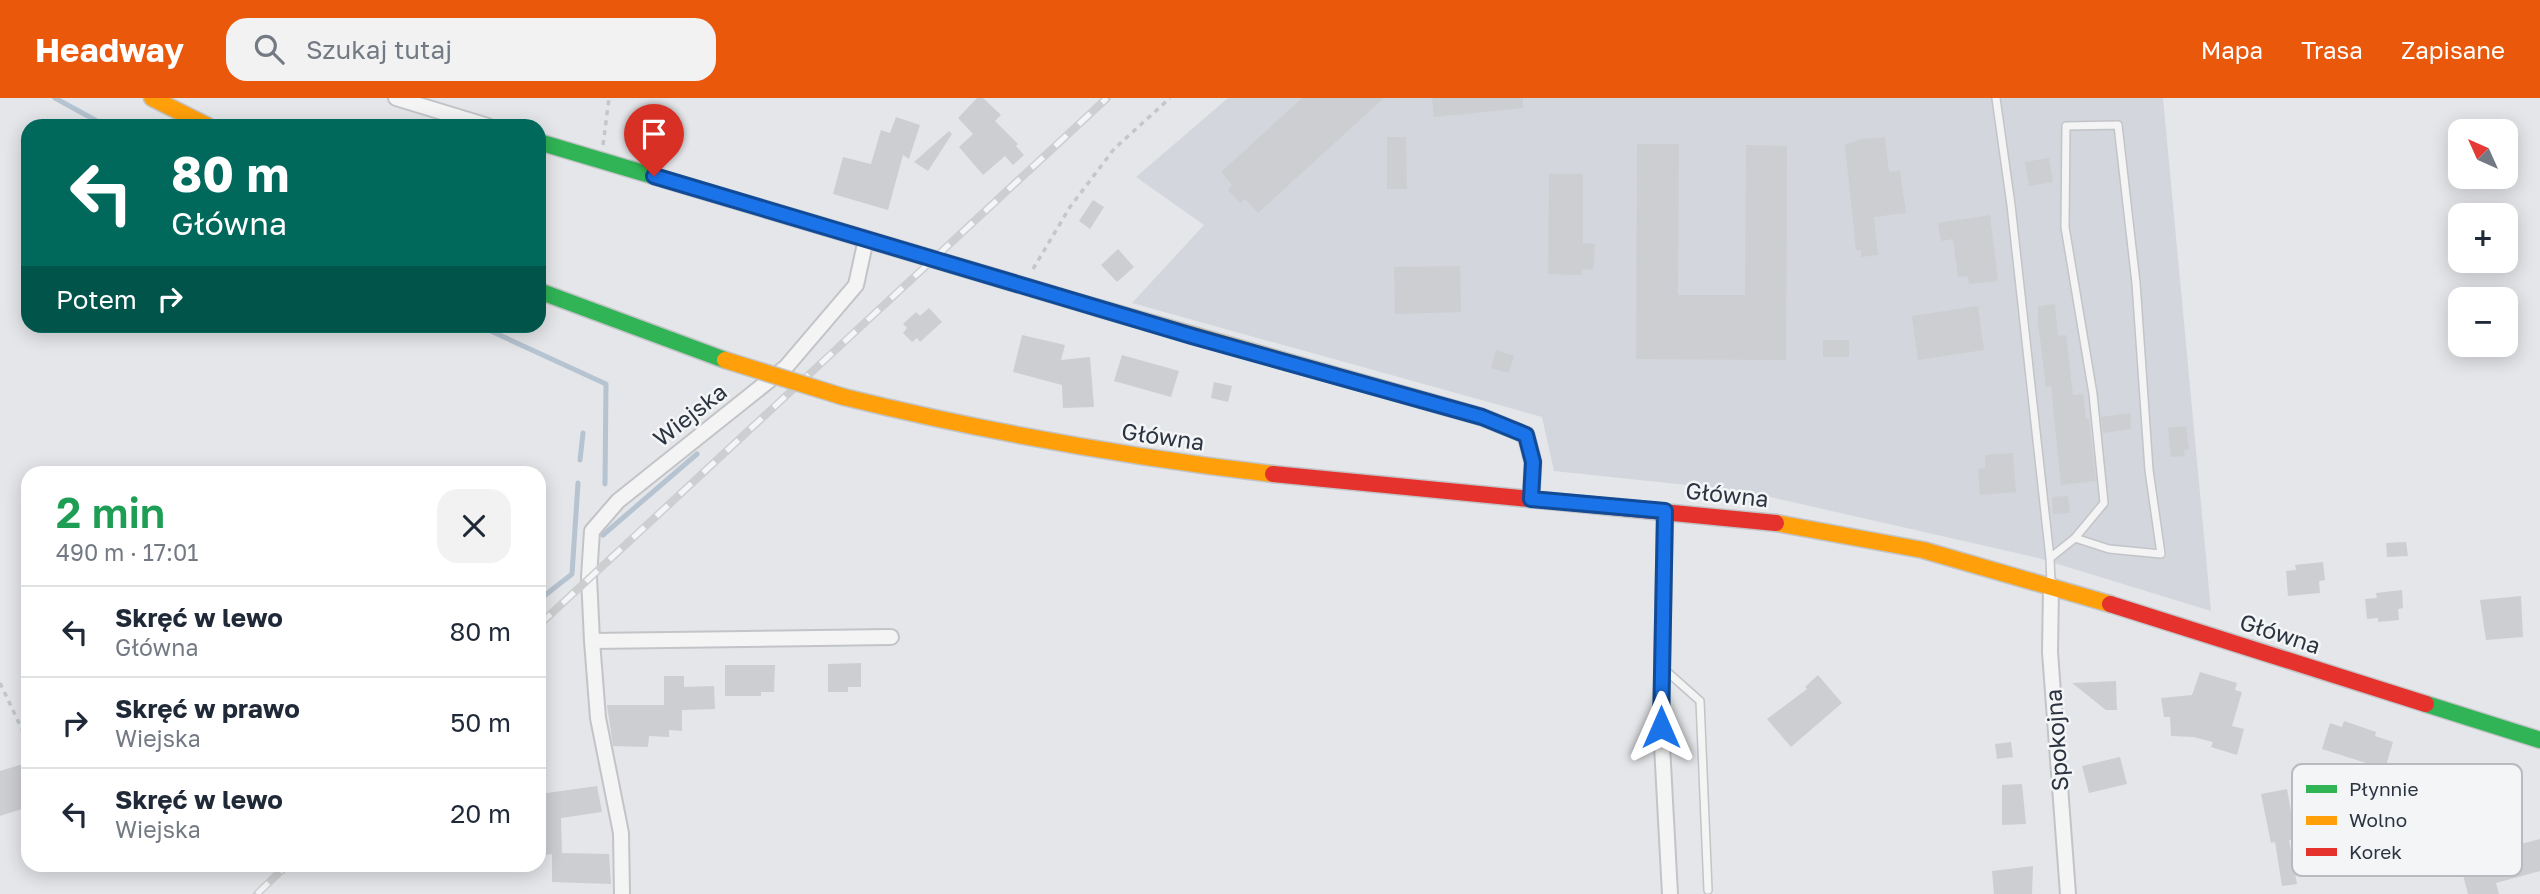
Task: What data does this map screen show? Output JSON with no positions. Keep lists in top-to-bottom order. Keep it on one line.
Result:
{"streets":{"main road":["Główna"],"street":["Wiejska","Spokojna"]},"crossings":[["Główna","Spokojna"]],"legend":["Płynnie","Wolno","Korek"],"north":"top left","page":{"header":"Headway","search":"Szukaj tutaj","nav":["Mapa","Trasa","Zapisane"],"map_buttons":["+","−"],"turn":["80 m","Główna"],"then":"Potem","heading":["2 min","490 m · 17:01"],"list":[{"name":"Skręć w lewo","note":"Główna","value":"80 m"},{"name":"Skręć w prawo","note":"Wiejska","value":"50 m"},{"name":"Skręć w lewo","note":"Wiejska","value":"20 m"}]}}
